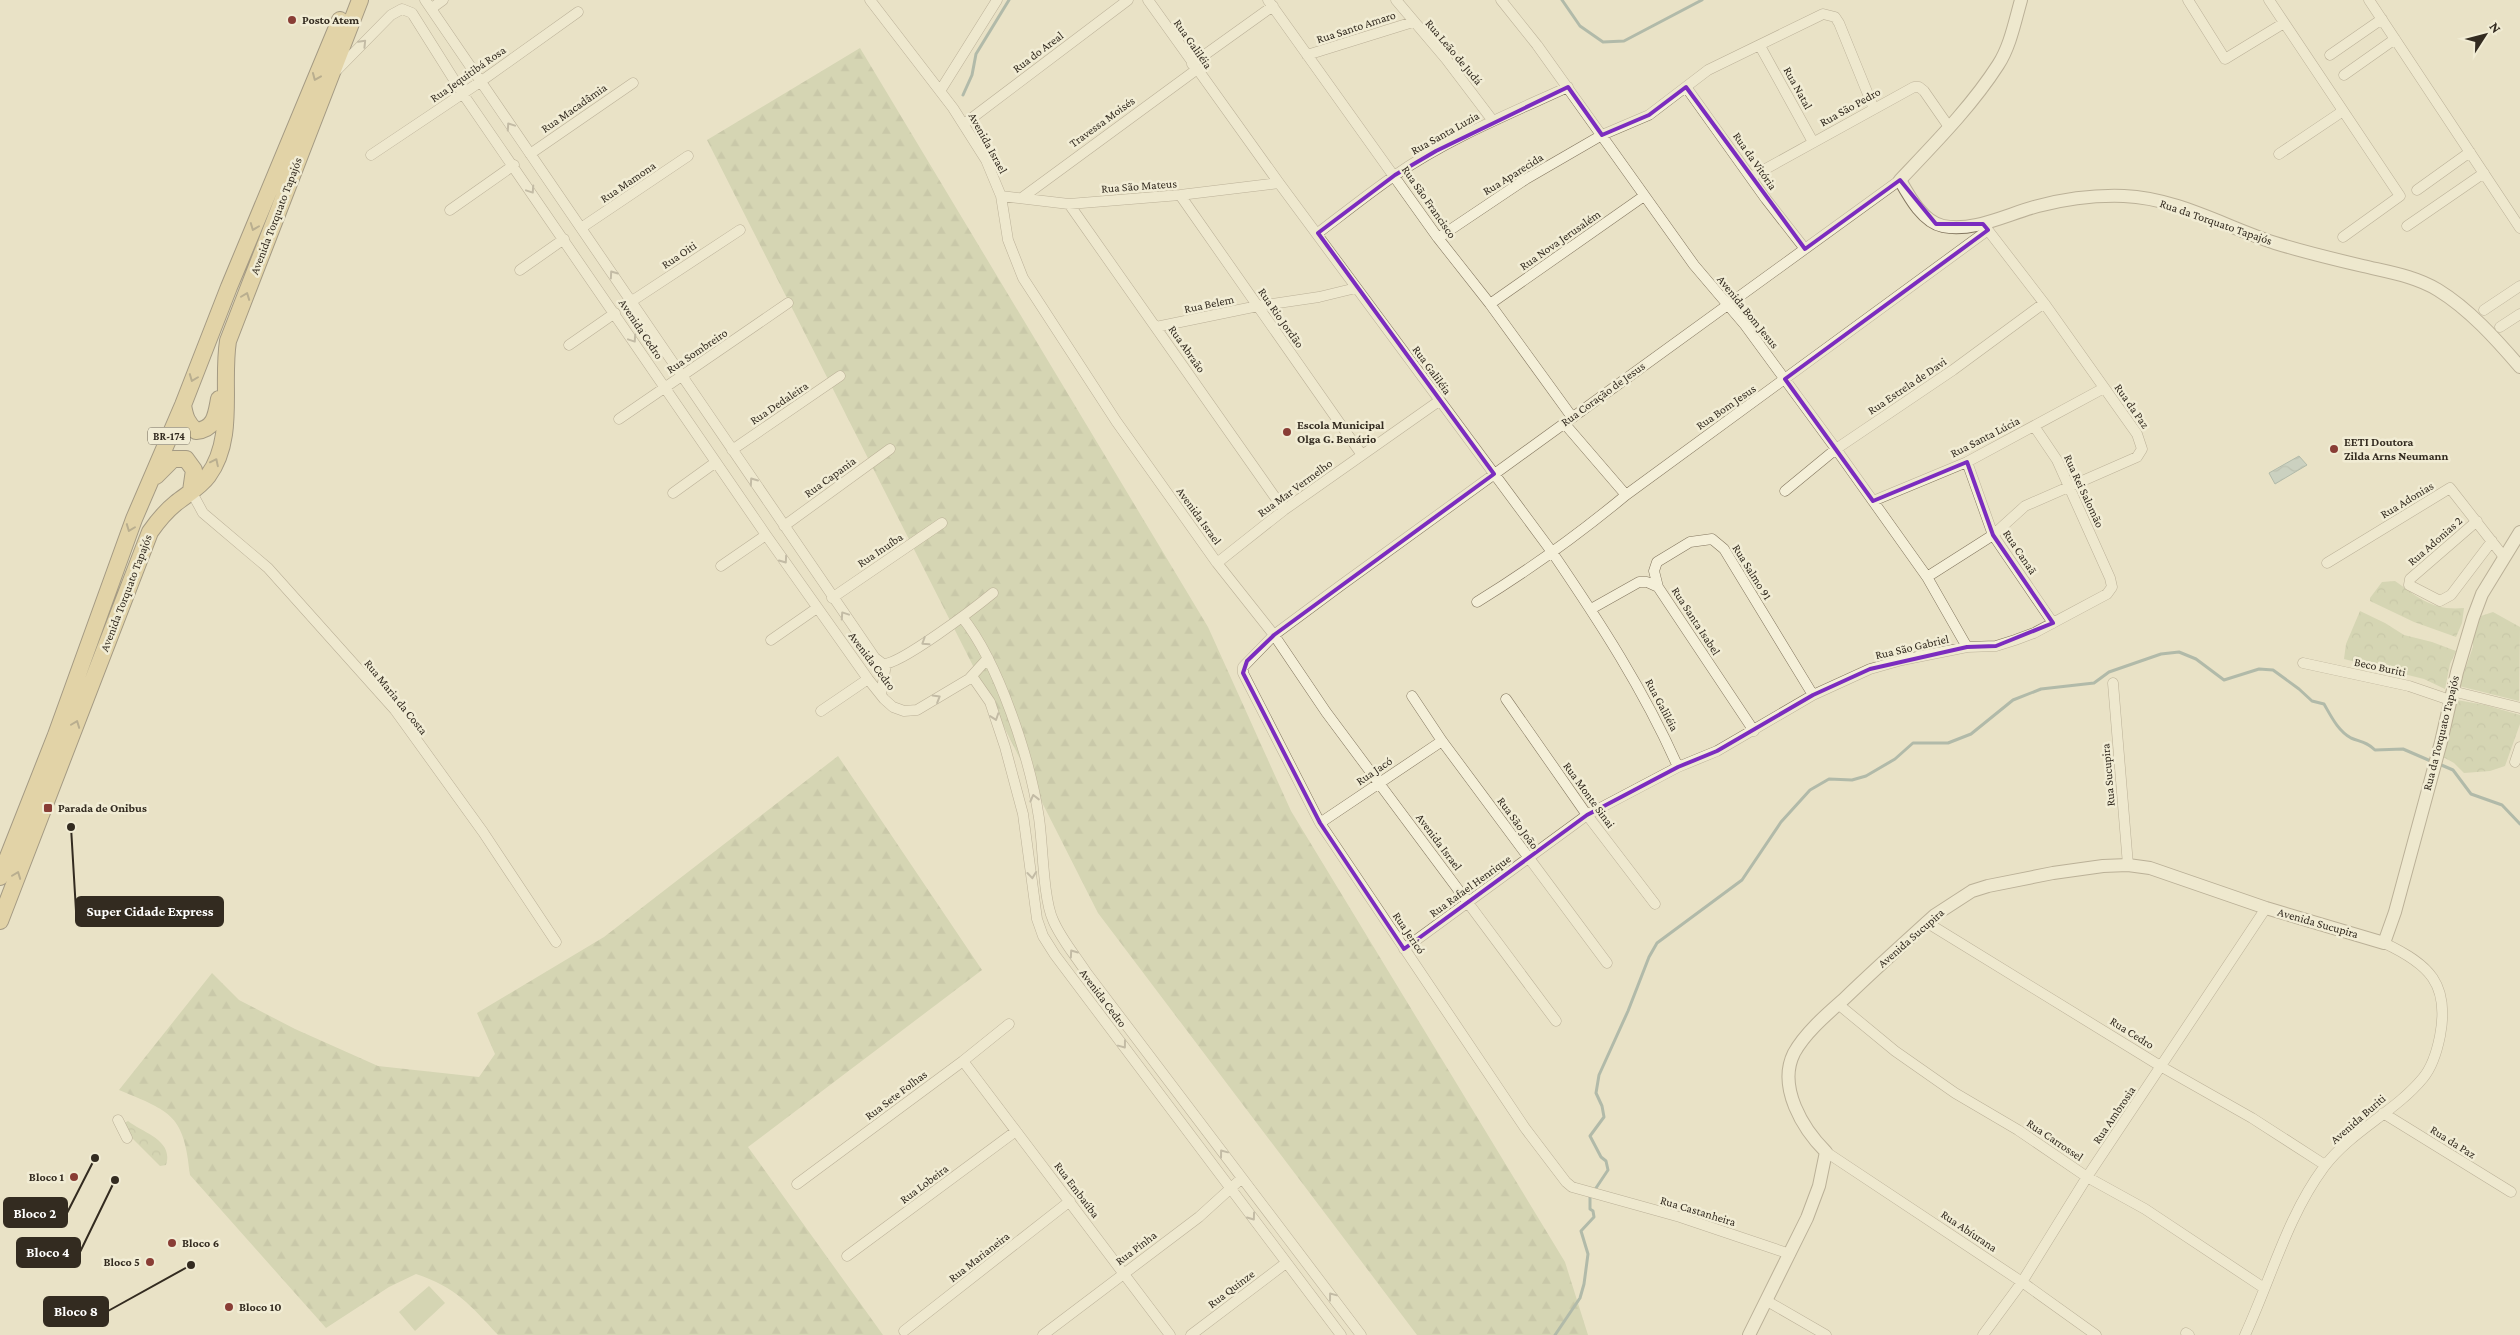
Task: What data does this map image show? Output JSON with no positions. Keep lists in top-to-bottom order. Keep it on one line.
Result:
{"streets":{"highway":["Avenida Torquato Tapajós","BR-174"],"street":["Rua Santo Amaro","Rua Galiléia","Rua do Areal","Rua Leão de Judá","Rua Jequitibá Rosa","Rua Natal","Rua São Pedro","Rua Macadâmia","Travessa Moisés","Rua Santa Luzia","Avenida Israel","Rua da Vitória","Rua Aparecida","Rua Mamona","Rua São Mateus","Rua São Francisco","Rua da Torquato Tapajós","Rua Nova Jerusalém","Rua Oiti","Rua Belem","Avenida Bom Jesus","Rua Rio Jordão","Avenida Cedro","Rua Abraão","Rua Sombreiro","Rua Estrela de Davi","Rua Coração de Jesus","Rua Dedaleira","Rua da Paz","Rua Bom Jesus","Rua Santa Lúcia","Rua Capania","Rua Mar Vermelho","Rua Rei Salomão","Rua Adonias","Rua Adonias 2","Rua Inuíba","Rua Canaã","Rua Salmo 91","Rua Santa Isabel","Rua São Gabriel","Beco Buriti","Rua Maria da Costa","Rua Jacó","Rua Sucupira","Rua Monte Sinai","Rua São João","Rua Rafael Henrique","Avenida Sucupira","Rua Jericó","Rua Cedro","Rua Sete Folhas","Rua Ambrosia","Avenida Buriti","Rua Carrossel","Rua Lobeira","Rua Embaúba","Rua Castanheira","Rua Abíurana","Rua Pinha","Rua Marianeira","Rua Quinze"]},"crossings":[["Rua Santo Amaro","Rua Leão de Judá"],["Rua Santo Amaro","Rua São Francisco"],["Rua Galiléia","Travessa Moisés"],["Rua Galiléia","Rua Santa Luzia"],["Rua Galiléia","Rua São Mateus"],["Rua Galiléia","Rua Belem"],["Rua Galiléia","Rua Coração de Jesus"],["Rua Galiléia","Rua Bom Jesus"],["Rua Galiléia","Rua Mar Vermelho"],["Rua Galiléia","Rua Santa Isabel"],["Rua Galiléia","Rua São Gabriel"],["Rua Galiléia","Rua Rafael Henrique"],["Rua do Areal","Avenida Israel"],["Rua Leão de Judá","Rua Santa Luzia"],["Rua Jequitibá Rosa","Avenida Cedro"],["Rua Natal","Rua São Pedro"],["Rua Natal","Rua Aparecida"],["Rua São Pedro","Rua da Vitória"],["Rua São Pedro","Rua Aparecida"],["Rua São Pedro","Rua Coração de Jesus"],["Rua Macadâmia","Avenida Cedro"],["Travessa Moisés","Rua São Mateus"],["Travessa Moisés","Rua São Francisco"],["Rua Santa Luzia","Rua São Francisco"],["Rua Santa Luzia","Avenida Bom Jesus"],["Avenida Israel","Rua São Mateus"],["Avenida Israel","Rua Coração de Jesus"],["Avenida Israel","Rua Mar Vermelho"],["Avenida Israel","Rua Jacó"],["Avenida Israel","Rua Rafael Henrique"],["Rua da Vitória","Rua Aparecida"],["Rua da Vitória","Rua Coração de Jesus"],["Rua Aparecida","Rua São Francisco"],["Rua Aparecida","Avenida Bom Jesus"],["Rua Mamona","Avenida Cedro"],["Rua São Mateus","Rua Rio Jordão"],["Rua São Mateus","Rua Abraão"],["Rua São Francisco","Rua Nova Jerusalém"],["Rua São Francisco","Rua Coração de Jesus"],["Rua São Francisco","Rua Bom Jesus"],["Avenida Torquato Tapajós","Avenida Cedro"],["Avenida Torquato Tapajós","Rua Maria da Costa"],["Rua da Torquato Tapajós","Rua Coração de Jesus"],["Rua da Torquato Tapajós","Rua da Paz"],["Rua da Torquato Tapajós","Rua Bom Jesus"],["Rua da Torquato Tapajós","Rua Adonias"],["Rua da Torquato Tapajós","Beco Buriti"],["Rua da Torquato Tapajós","Avenida Sucupira"],["Rua da Torquato Tapajós","Avenida Buriti"],["Rua Nova Jerusalém","Avenida Bom Jesus"],["Rua Oiti","Avenida Cedro"],["Rua Belem","Rua Rio Jordão"],["Rua Belem","Rua Abraão"],["Avenida Bom Jesus","Rua Estrela de Davi"],["Avenida Bom Jesus","Rua Coração de Jesus"],["Avenida Bom Jesus","Rua da Paz"],["Avenida Bom Jesus","Rua Bom Jesus"],["Avenida Bom Jesus","Rua Santa Lúcia"],["Avenida Bom Jesus","Rua São Gabriel"],["Rua Rio Jordão","Rua Mar Vermelho"],["Avenida Cedro","Rua Sombreiro"],["Avenida Cedro","Rua Dedaleira"],["Avenida Cedro","Rua Capania"],["Avenida Cedro","Rua Inuíba"],["Avenida Cedro","Rua Pinha"],["Avenida Cedro","Rua Quinze"],["Rua Abraão","Rua Mar Vermelho"],["Rua Estrela de Davi","Rua da Paz"],["Rua Coração de Jesus","Rua Jericó"],["Rua da Paz","Rua Bom Jesus"],["Rua da Paz","Rua Santa Lúcia"],["Rua da Paz","Rua Rei Salomão"],["Rua da Paz","Rua Canaã"],["Rua da Paz","Avenida Buriti"],["Rua Santa Lúcia","Rua Rei Salomão"],["Rua Santa Lúcia","Rua Canaã"],["Rua Rei Salomão","Rua São Gabriel"],["Rua Adonias","Rua Adonias 2"],["Rua Canaã","Rua São Gabriel"],["Rua Salmo 91","Rua Santa Isabel"],["Rua Salmo 91","Rua São Gabriel"],["Rua Santa Isabel","Rua São Gabriel"],["Rua São Gabriel","Rua Rafael Henrique"],["Rua Jacó","Rua São João"],["Rua Jacó","Rua Jericó"],["Rua Sucupira","Avenida Sucupira"],["Rua Monte Sinai","Rua Rafael Henrique"],["Rua São João","Rua Rafael Henrique"],["Rua Rafael Henrique","Rua Jericó"],["Avenida Sucupira","Rua Cedro"],["Avenida Sucupira","Rua Ambrosia"],["Avenida Sucupira","Avenida Buriti"],["Avenida Sucupira","Rua Carrossel"],["Avenida Sucupira","Rua Abíurana"],["Rua Jericó","Rua Castanheira"],["Rua Cedro","Rua Ambrosia"],["Rua Cedro","Avenida Buriti"],["Rua Sete Folhas","Rua Embaúba"],["Rua Ambrosia","Rua Carrossel"],["Rua Ambrosia","Rua Abíurana"],["Avenida Buriti","Rua Carrossel"],["Rua Lobeira","Rua Embaúba"],["Rua Embaúba","Rua Pinha"],["Rua Embaúba","Rua Marianeira"]],"places":{"other":["Posto Atem","Escola Municipal Olga G. Benário","EETI Doutora Zilda Arns Neumann","Super Cidade Express","Bloco 2","Bloco 1","Bloco 4","Bloco 6","Bloco 5","Bloco 8","Bloco 10"],"transit":["Parada de Onibus"]},"north":"top right"}
